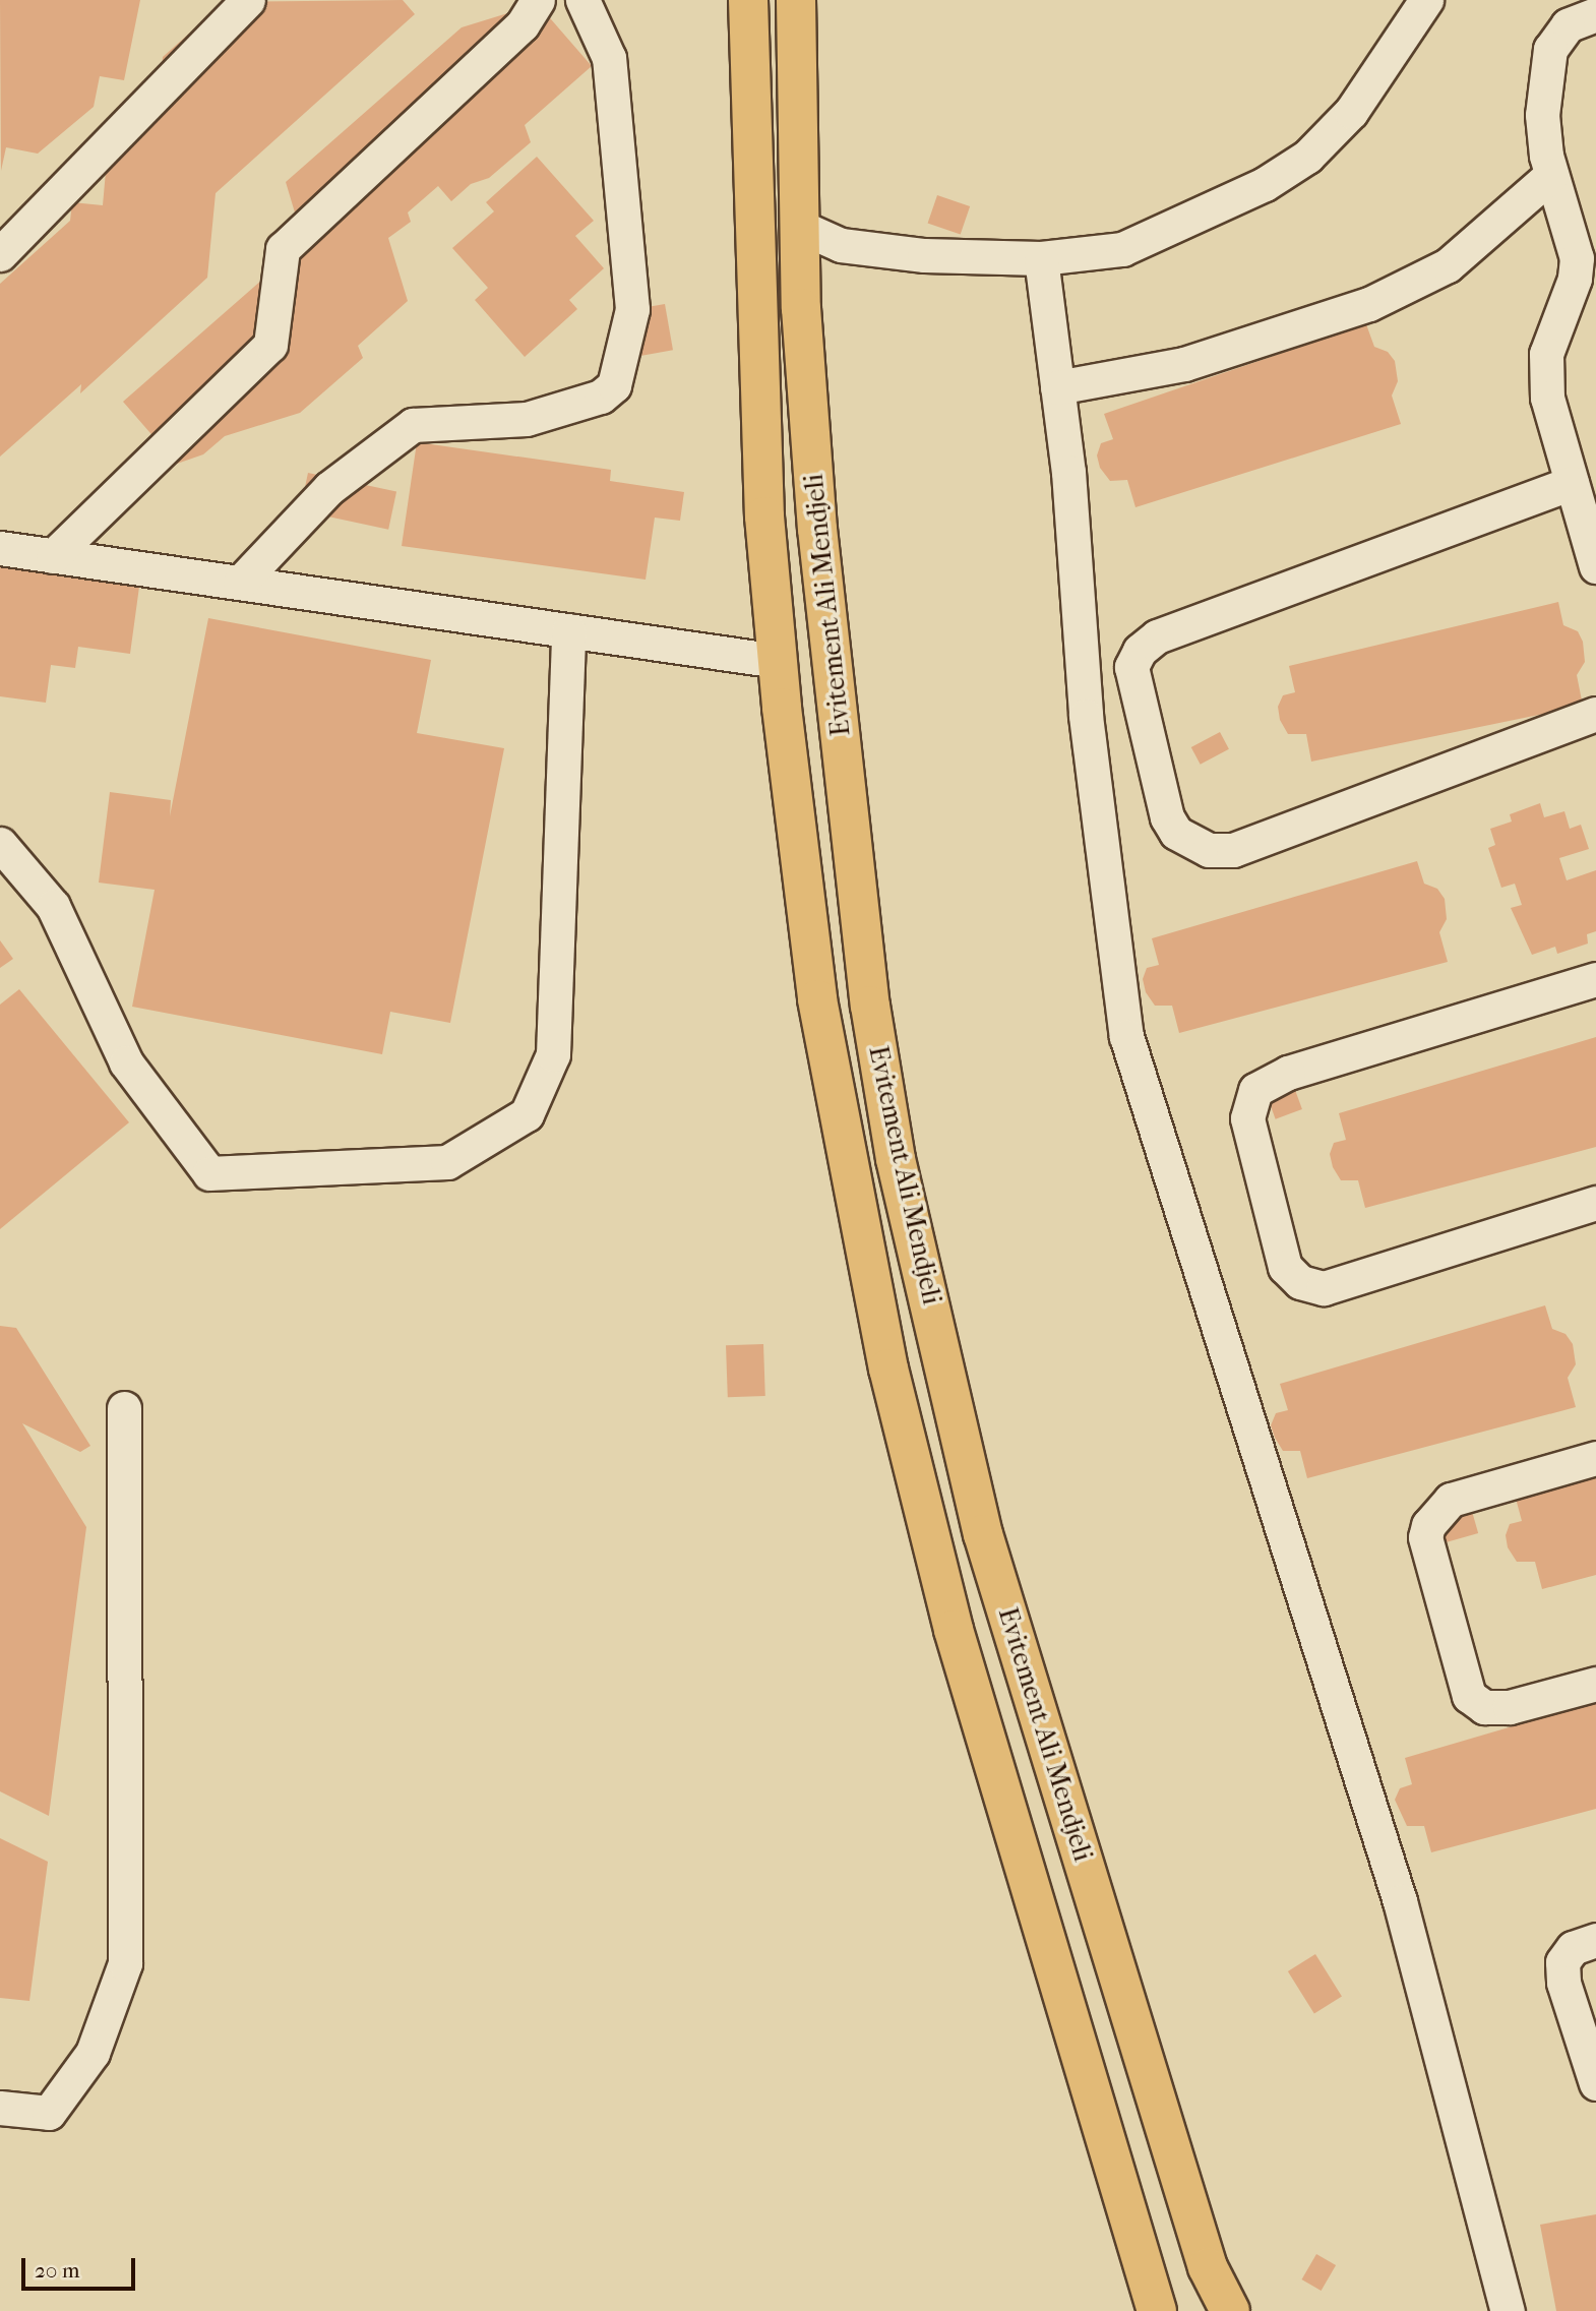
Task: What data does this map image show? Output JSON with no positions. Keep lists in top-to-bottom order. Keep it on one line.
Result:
{"streets":{"highway":["Evitement Ali Mendjeli"]},"scale_bar":"20 m"}
